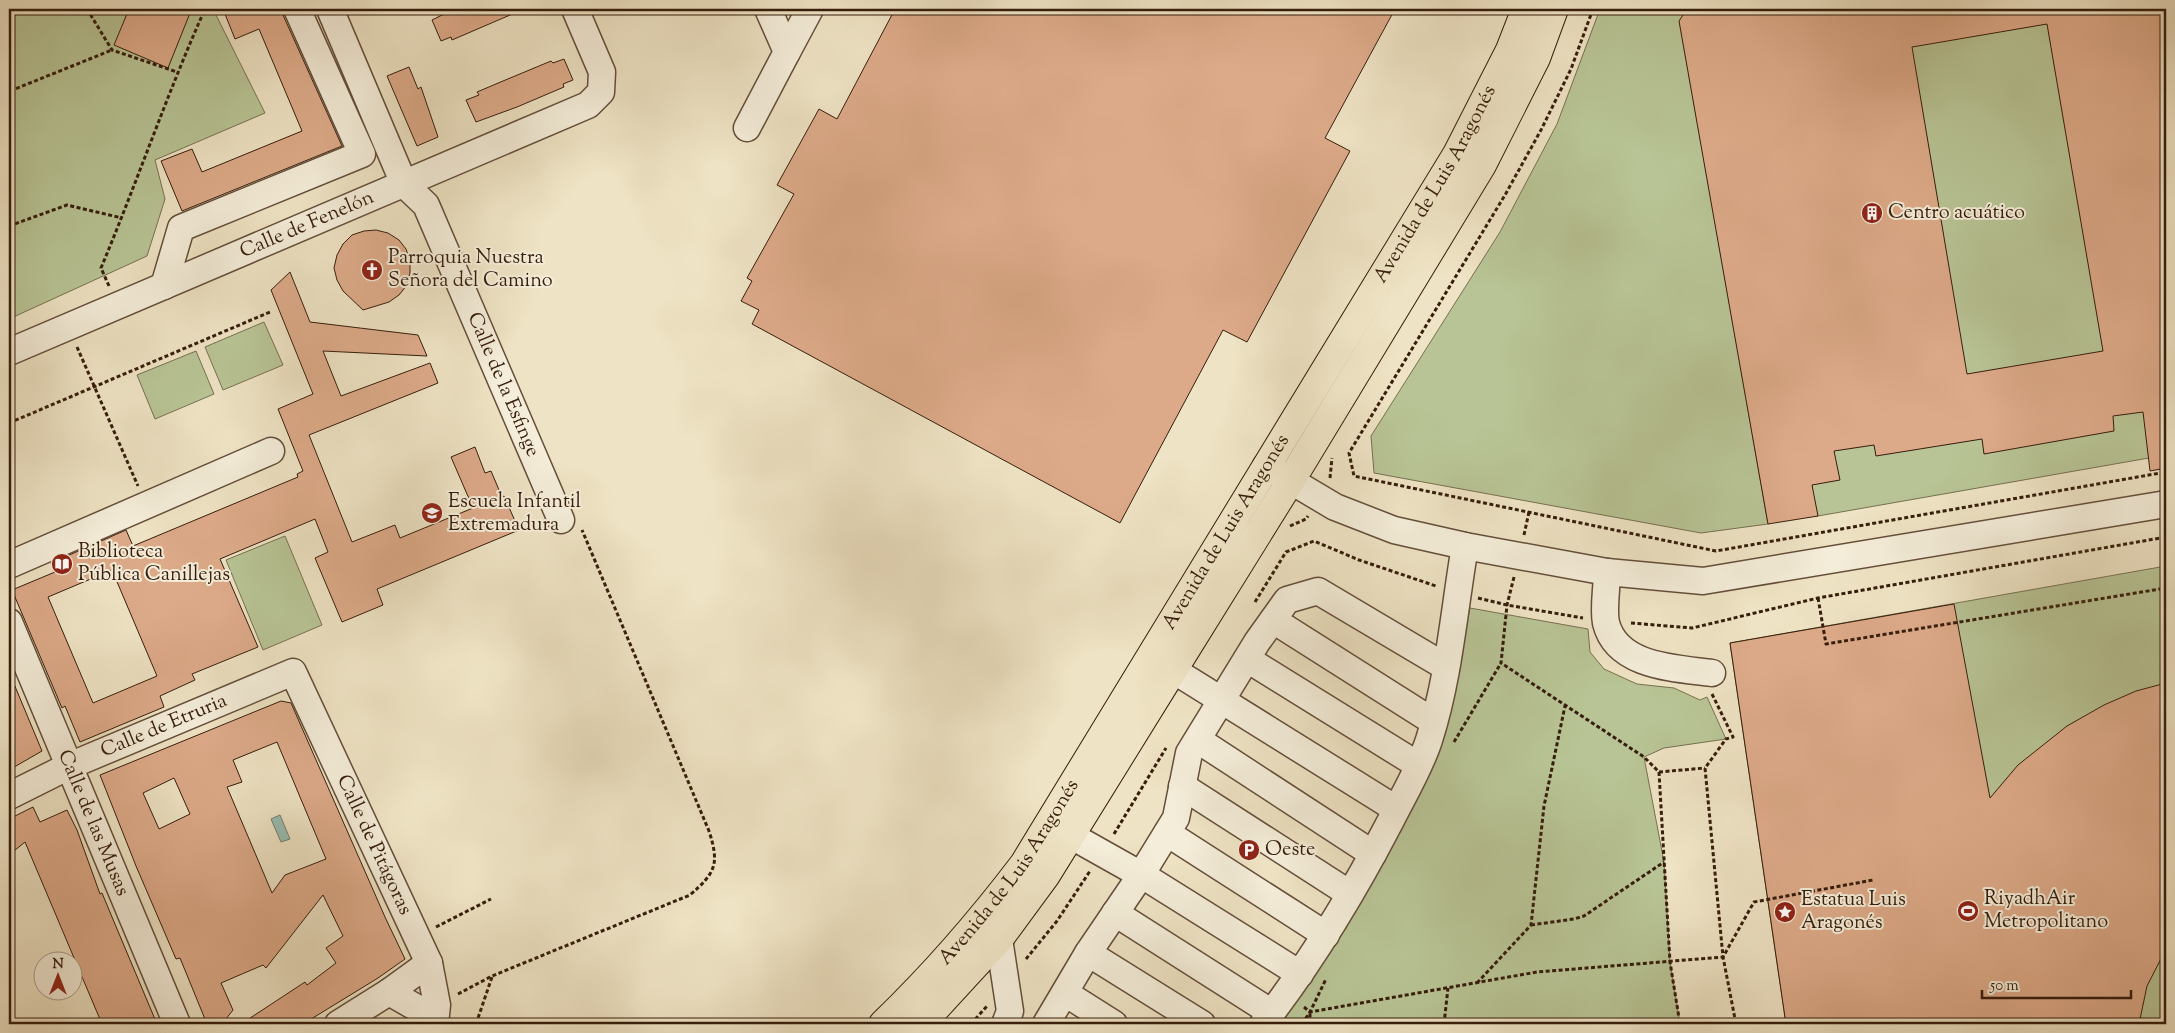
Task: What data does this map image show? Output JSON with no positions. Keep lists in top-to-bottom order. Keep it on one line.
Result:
{"streets":{"main road":["Avenida de Luis Aragonés"],"street":["Calle de Fenelón","Calle de la Esfinge","Calle de Etruria","Calle de las Musas","Calle de Pitágoras"]},"crossings":[["Calle de Fenelón","Calle de la Esfinge"],["Calle de Etruria","Calle de las Musas"],["Calle de Etruria","Calle de Pitágoras"]],"places":{"building":["Centro acuático"],"church":["Parroquia Nuestra Señora del Camino"],"school or university":["Escuela Infantil Extremadura"],"library":["Biblioteca Pública Canillejas"],"parking":["Oeste"],"sports":["RiyadhAir Metropolitano"],"place":["Estatua Luis Aragonés"]},"scale_bar":"50 m","north":"top"}
